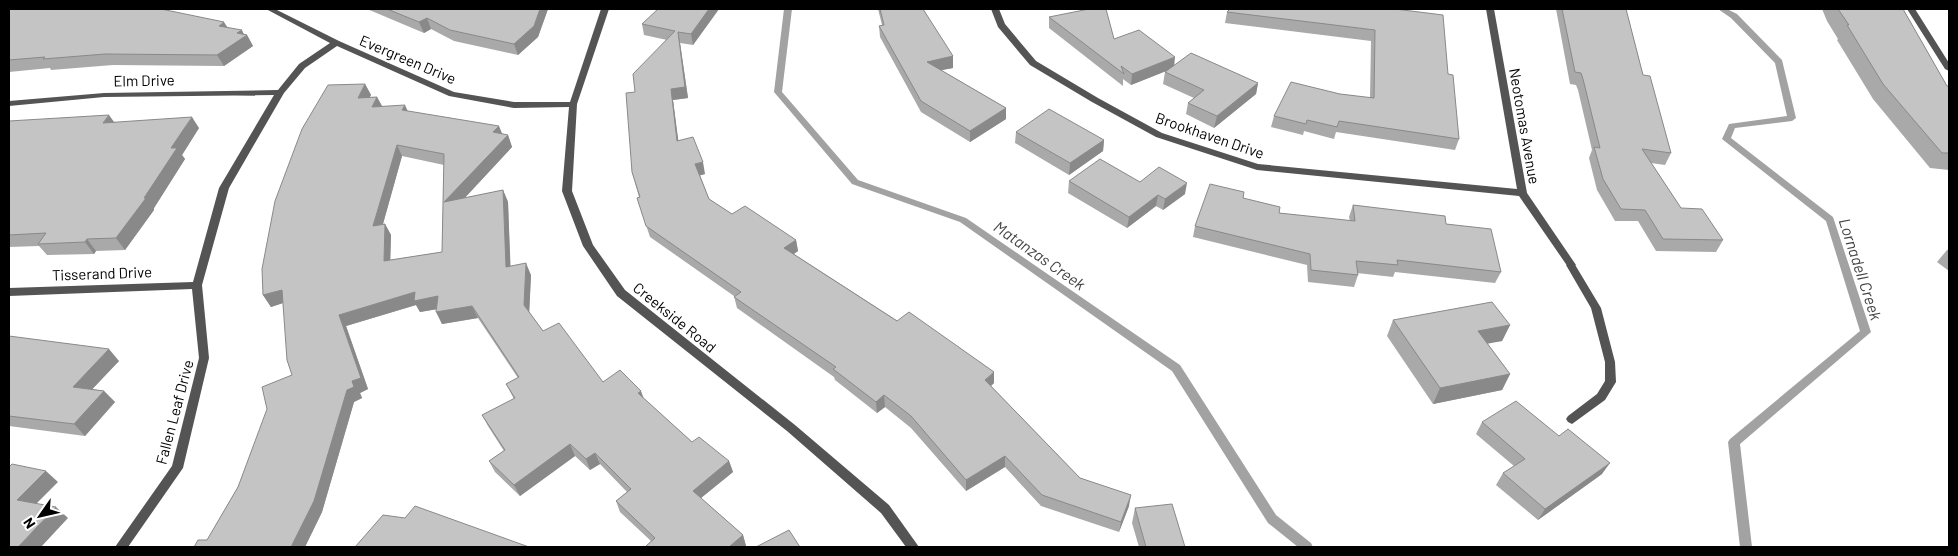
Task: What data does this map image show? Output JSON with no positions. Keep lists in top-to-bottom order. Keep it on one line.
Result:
{"streets":{"street":["Evergreen Drive","Elm Drive","Neotomas Avenue","Brookhaven Drive","Tisserand Drive","Creekside Road","Fallen Leaf Drive"]},"crossings":[["Evergreen Drive","Creekside Road"],["Evergreen Drive","Fallen Leaf Drive"],["Elm Drive","Fallen Leaf Drive"],["Neotomas Avenue","Brookhaven Drive"],["Tisserand Drive","Fallen Leaf Drive"]],"water":["Matanzas Creek","Lornadell Creek"],"north":"bottom left"}
